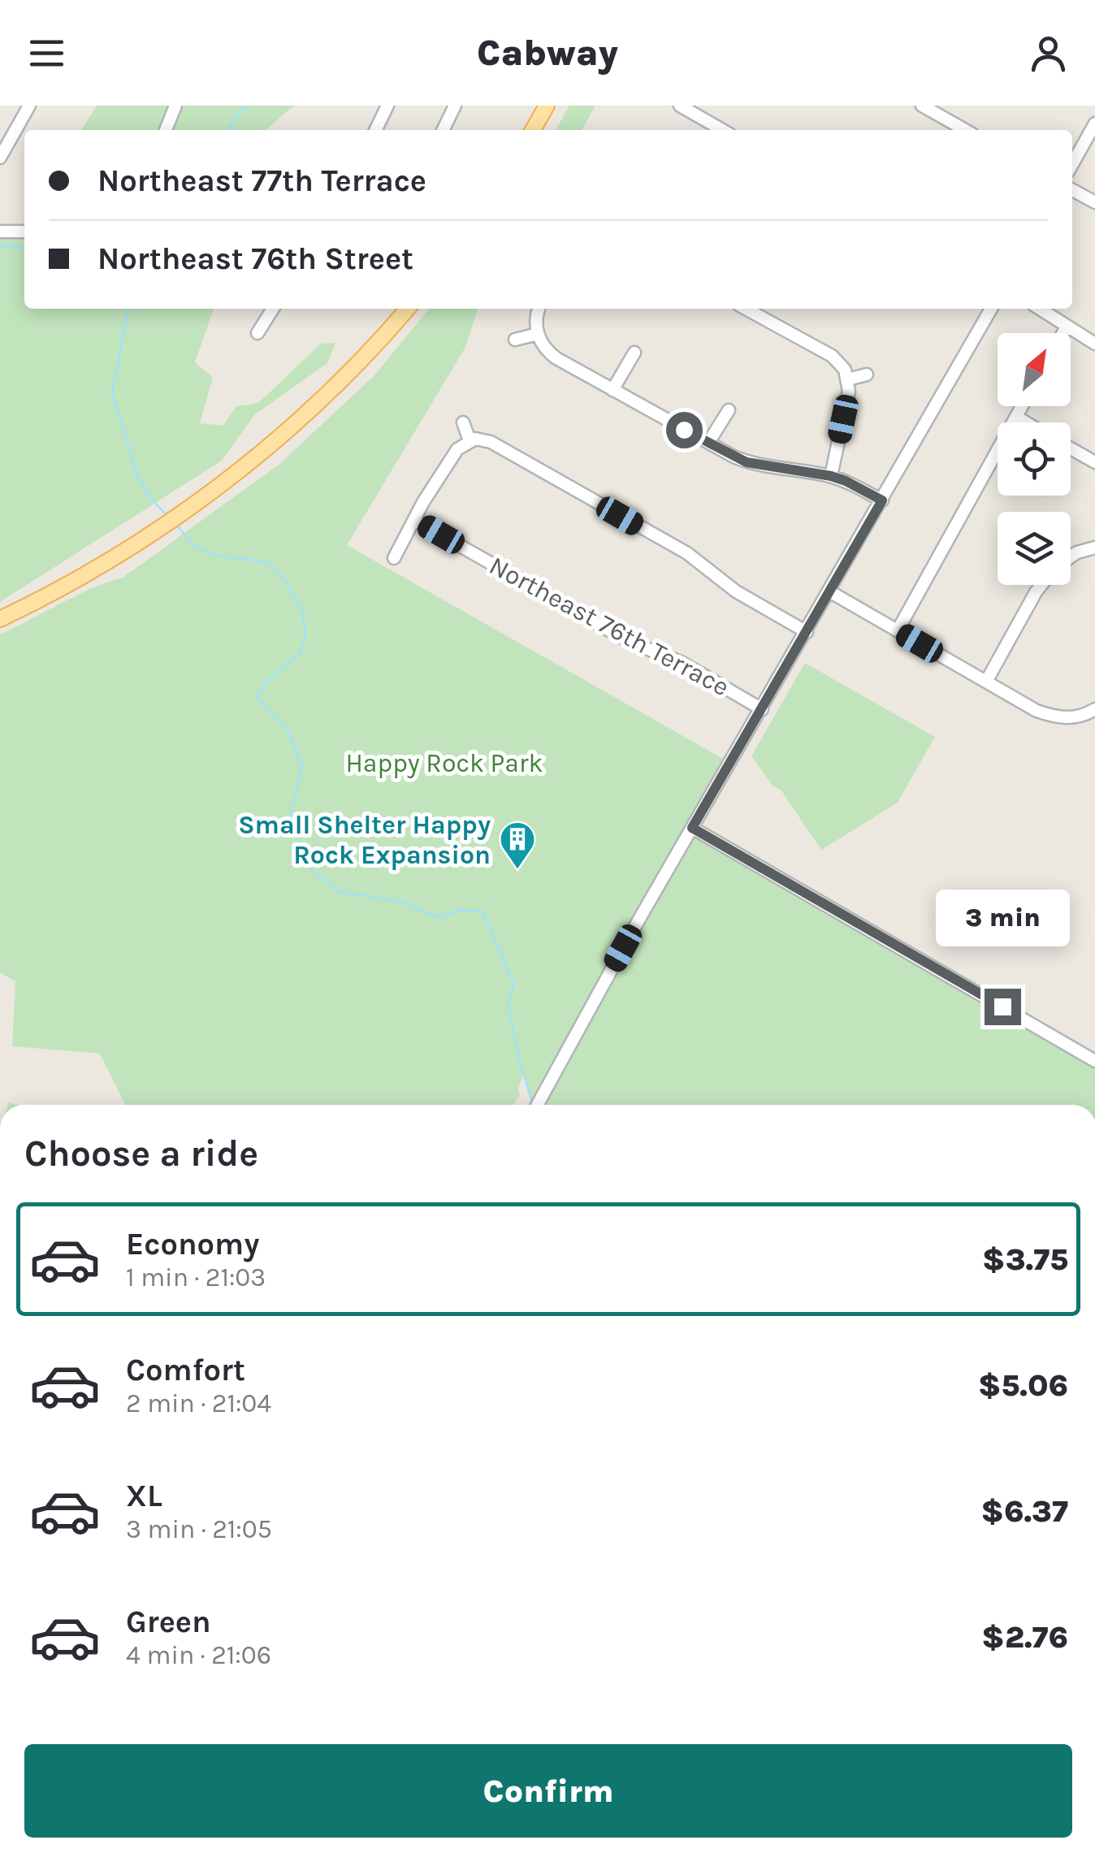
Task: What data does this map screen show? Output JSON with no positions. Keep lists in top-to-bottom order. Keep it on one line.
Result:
{"streets":{"street":["Northeast 76th Terrace"]},"parks":["Happy Rock Park"],"places":{"building":["Small Shelter Happy Rock Expansion"]},"north":"top right","page":{"header":"Cabway","banner":["Northeast 77th Terrace","Northeast 76th Street"],"bubble":"3 min","heading":"Choose a ride","list":[{"name":"Economy","note":"1 min · 21:03","value":"$3.75"},{"name":"Comfort","note":"2 min · 21:04","value":"$5.06"},{"name":"XL","note":"3 min · 21:05","value":"$6.37"},{"name":"Green","note":"4 min · 21:06","value":"$2.76"}],"buttons":"Confirm"}}
